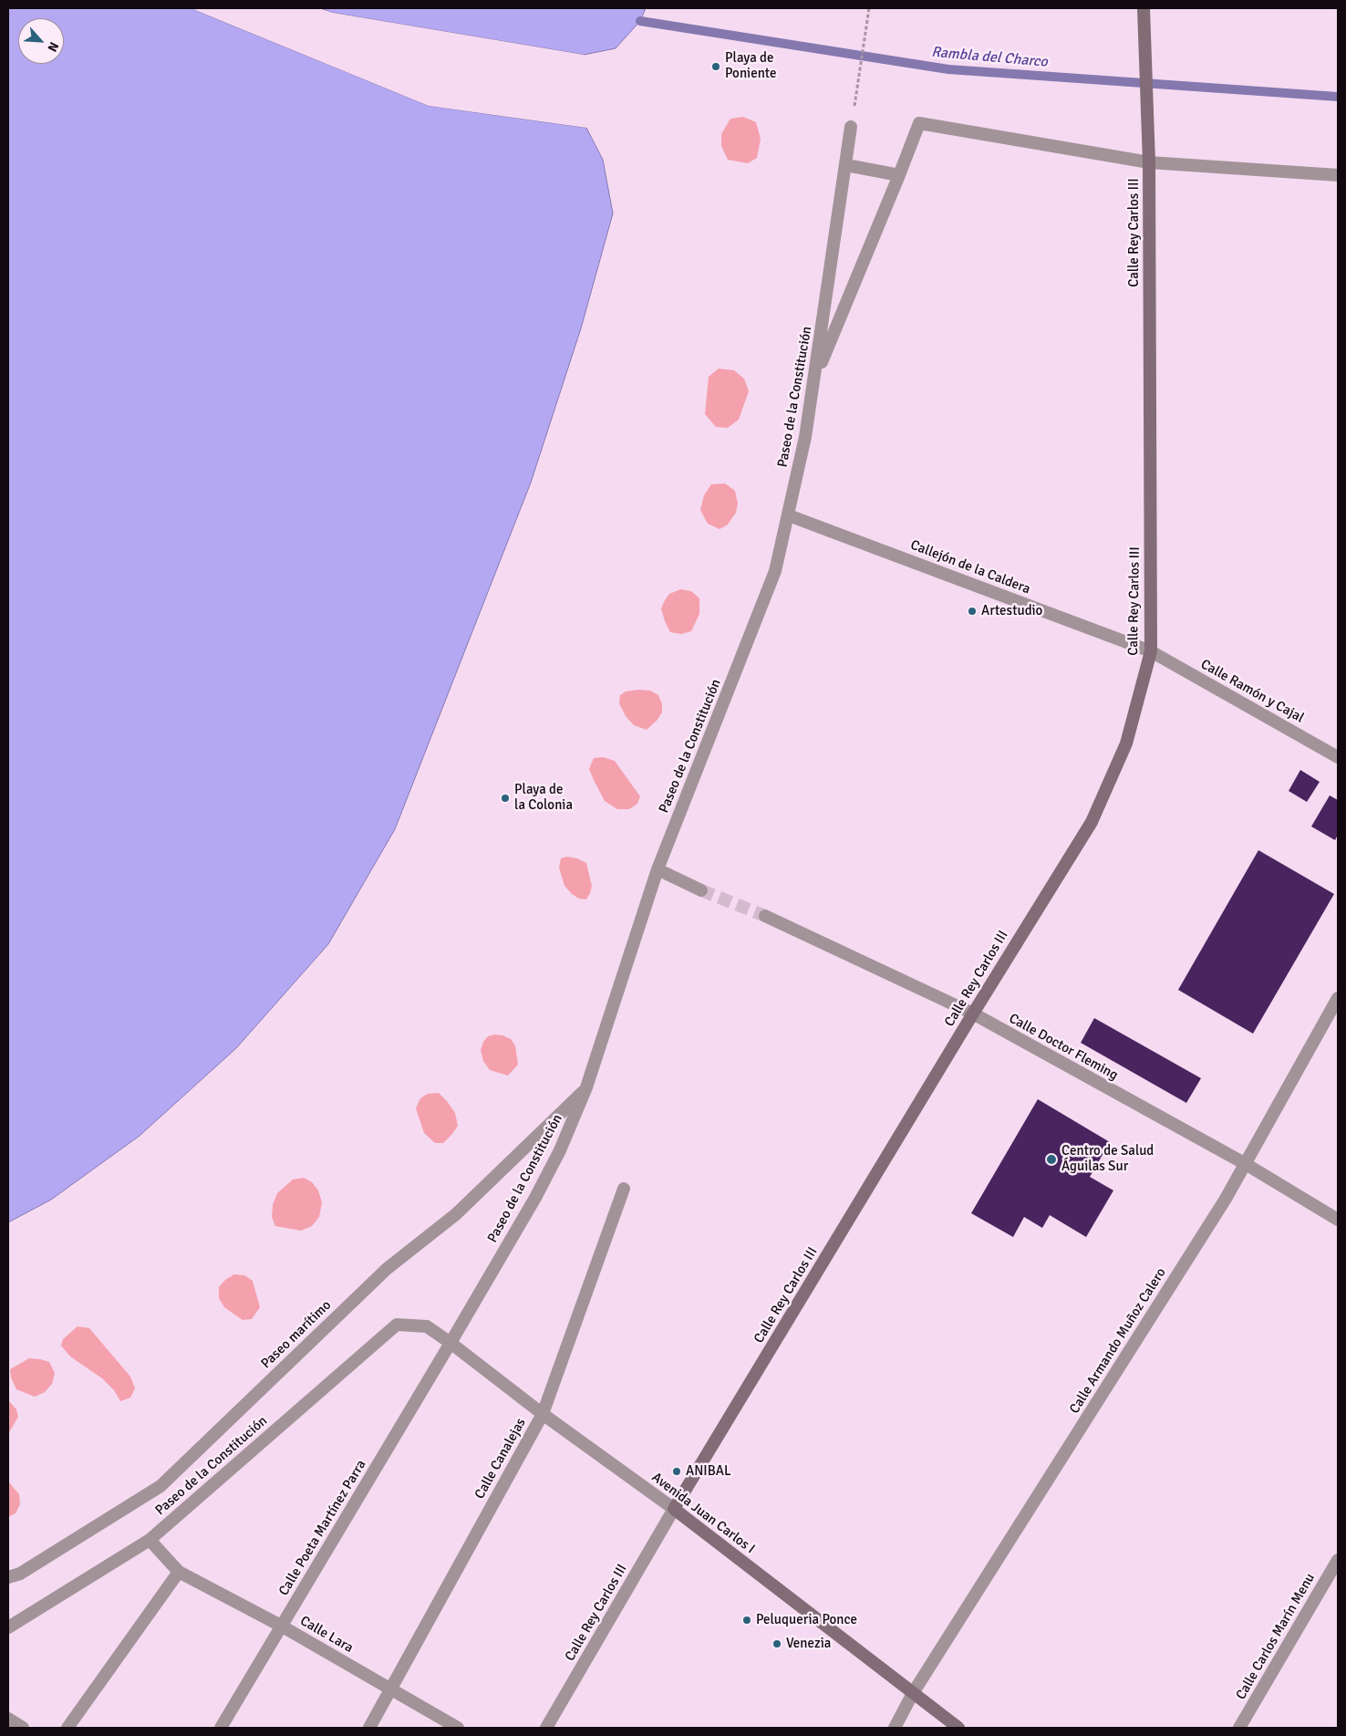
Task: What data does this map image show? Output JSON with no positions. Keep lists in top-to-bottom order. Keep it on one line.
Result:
{"streets":{"main road":["Calle Rey Carlos III","Avenida Juan Carlos I"],"street":["Paseo de la Constitución","Callejón de la Caldera","Calle Ramón y Cajal","Calle Doctor Fleming","Paseo marítimo","Calle Armando Muñoz Calero","Calle Canalejas","Calle Poeta Martínez Parra","Calle Lara","Calle Carlos Marín Menu"]},"crossings":[["Calle Rey Carlos III","Callejón de la Caldera"],["Calle Rey Carlos III","Calle Ramón y Cajal"],["Calle Rey Carlos III","Calle Doctor Fleming"],["Calle Rey Carlos III","Avenida Juan Carlos I"],["Paseo de la Constitución","Callejón de la Caldera"],["Paseo de la Constitución","Paseo marítimo"],["Paseo de la Constitución","Avenida Juan Carlos I"],["Paseo de la Constitución","Calle Poeta Martínez Parra"],["Paseo de la Constitución","Calle Lara"],["Callejón de la Caldera","Calle Ramón y Cajal"],["Calle Doctor Fleming","Calle Armando Muñoz Calero"],["Calle Armando Muñoz Calero","Avenida Juan Carlos I"],["Calle Canalejas","Avenida Juan Carlos I"],["Calle Canalejas","Calle Lara"],["Avenida Juan Carlos I","Calle Poeta Martínez Parra"],["Calle Poeta Martínez Parra","Calle Lara"]],"water":["Rambla del Charco"],"places":["Playa de Poniente","Artestudio","Playa de la Colonia","Centro de Salud Águilas Sur","ANIBAL","Peluqueria Ponce","Venezia"],"north":"bottom right"}
